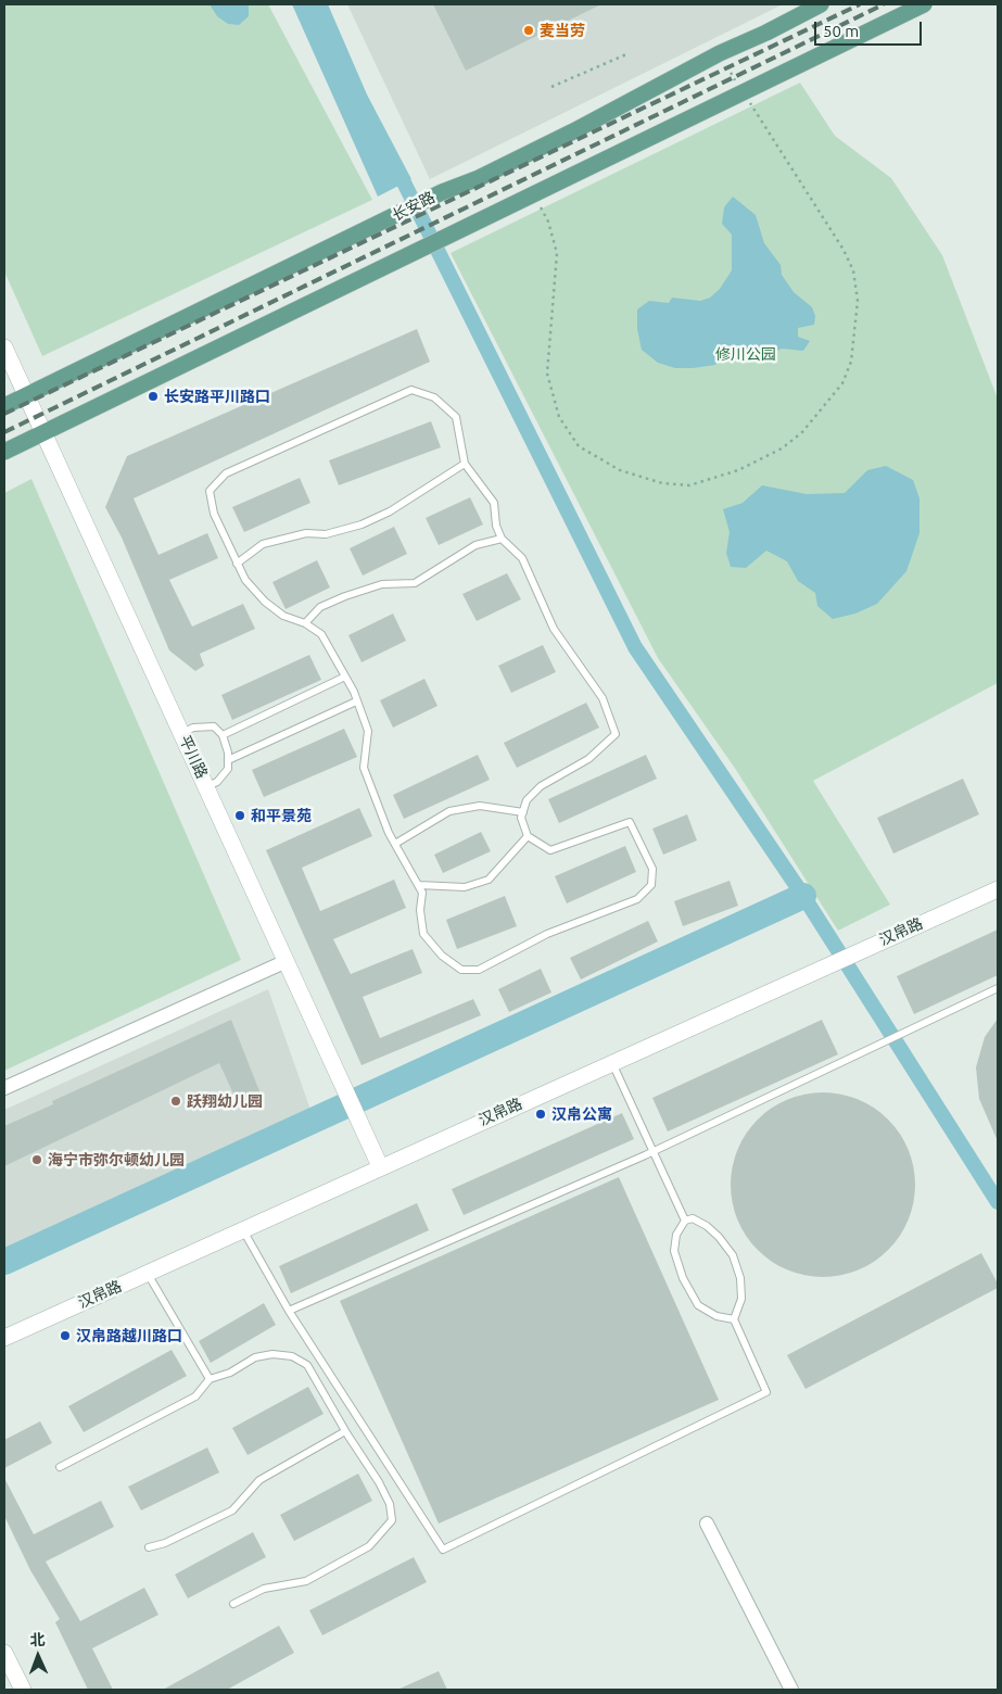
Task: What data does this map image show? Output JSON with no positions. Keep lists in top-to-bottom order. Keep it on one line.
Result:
{"streets":{"main road":["长安路"],"street":["平川路","汉帛路"]},"crossings":[["长安路","平川路"],["平川路","汉帛路"]],"parks":["修川公园"],"places":["麦当劳","长安路平川路口","和平景苑","跃翔幼儿园","汉帛公寓","海宁市弥尔顿幼儿园","汉帛路越川路口"],"scale_bar":"50 m","north":"top"}
